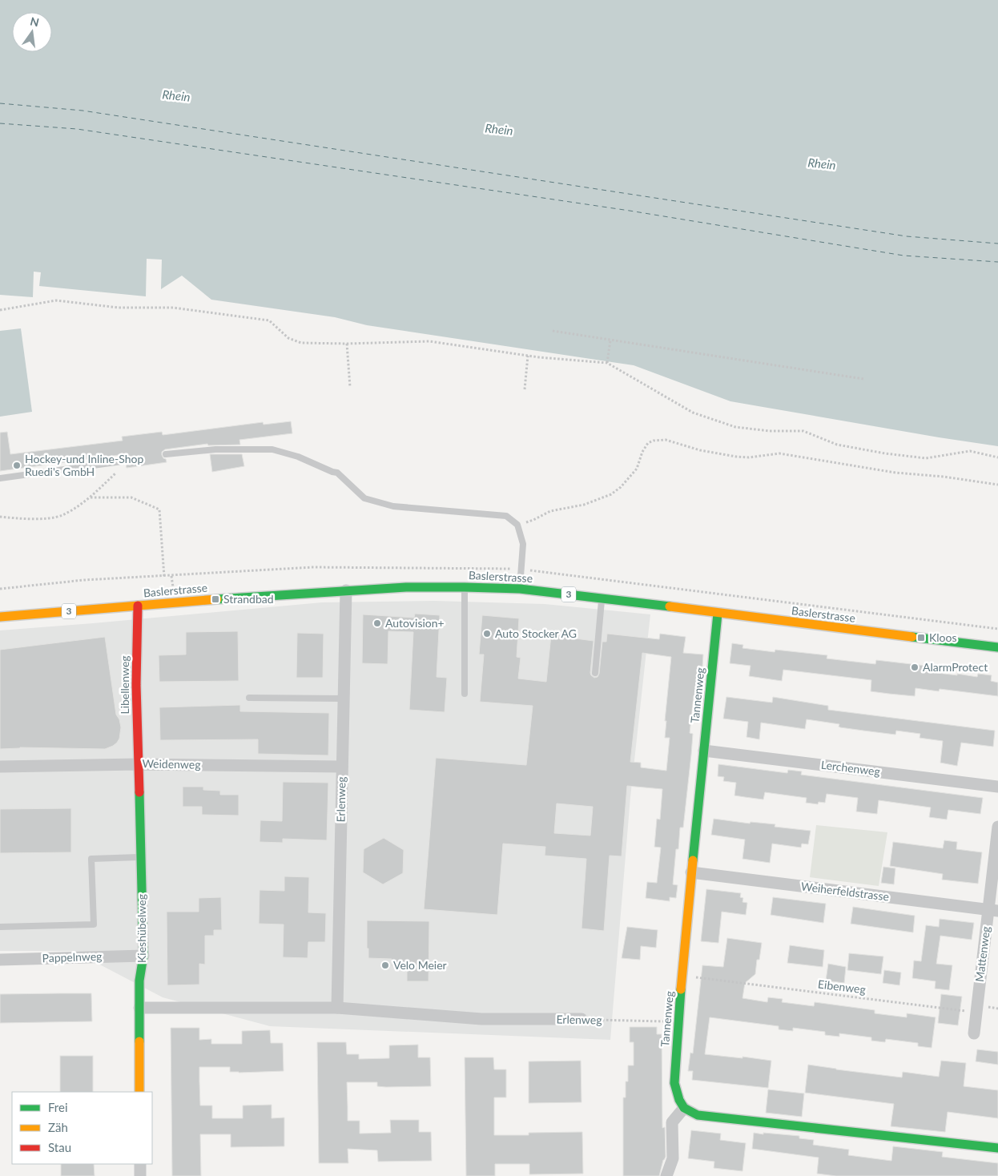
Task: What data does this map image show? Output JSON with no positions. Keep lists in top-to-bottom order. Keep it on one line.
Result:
{"streets":{"street":["Baslerstrasse","3","Libellenweg","Tannenweg","Weidenweg","Lerchenweg","Erlenweg","Weiherfeldstrasse","Kieshübelweg","Mattenweg","Pappelnweg"],"path":["Eibenweg"]},"crossings":[["Baslerstrasse","Libellenweg"],["Baslerstrasse","Tannenweg"],["Baslerstrasse","Erlenweg"],["Libellenweg","Weidenweg"],["Libellenweg","Kieshübelweg"],["Tannenweg","Lerchenweg"],["Tannenweg","Erlenweg"],["Tannenweg","Weiherfeldstrasse"],["Tannenweg","Eibenweg"],["Weidenweg","Erlenweg"],["Weidenweg","Kieshübelweg"],["Erlenweg","Kieshübelweg"],["Weiherfeldstrasse","Mattenweg"],["Kieshübelweg","Pappelnweg"],["Mattenweg","Eibenweg"]],"water":["Rhein"],"places":{"other":["Hockey-und Inline-Shop Ruedi's GmbH","Autovision+","Auto Stocker AG","AlarmProtect","Velo Meier"],"transit":["Strandbad","Kloos"]},"legend":["Frei","Zäh","Stau"],"north":"top"}
